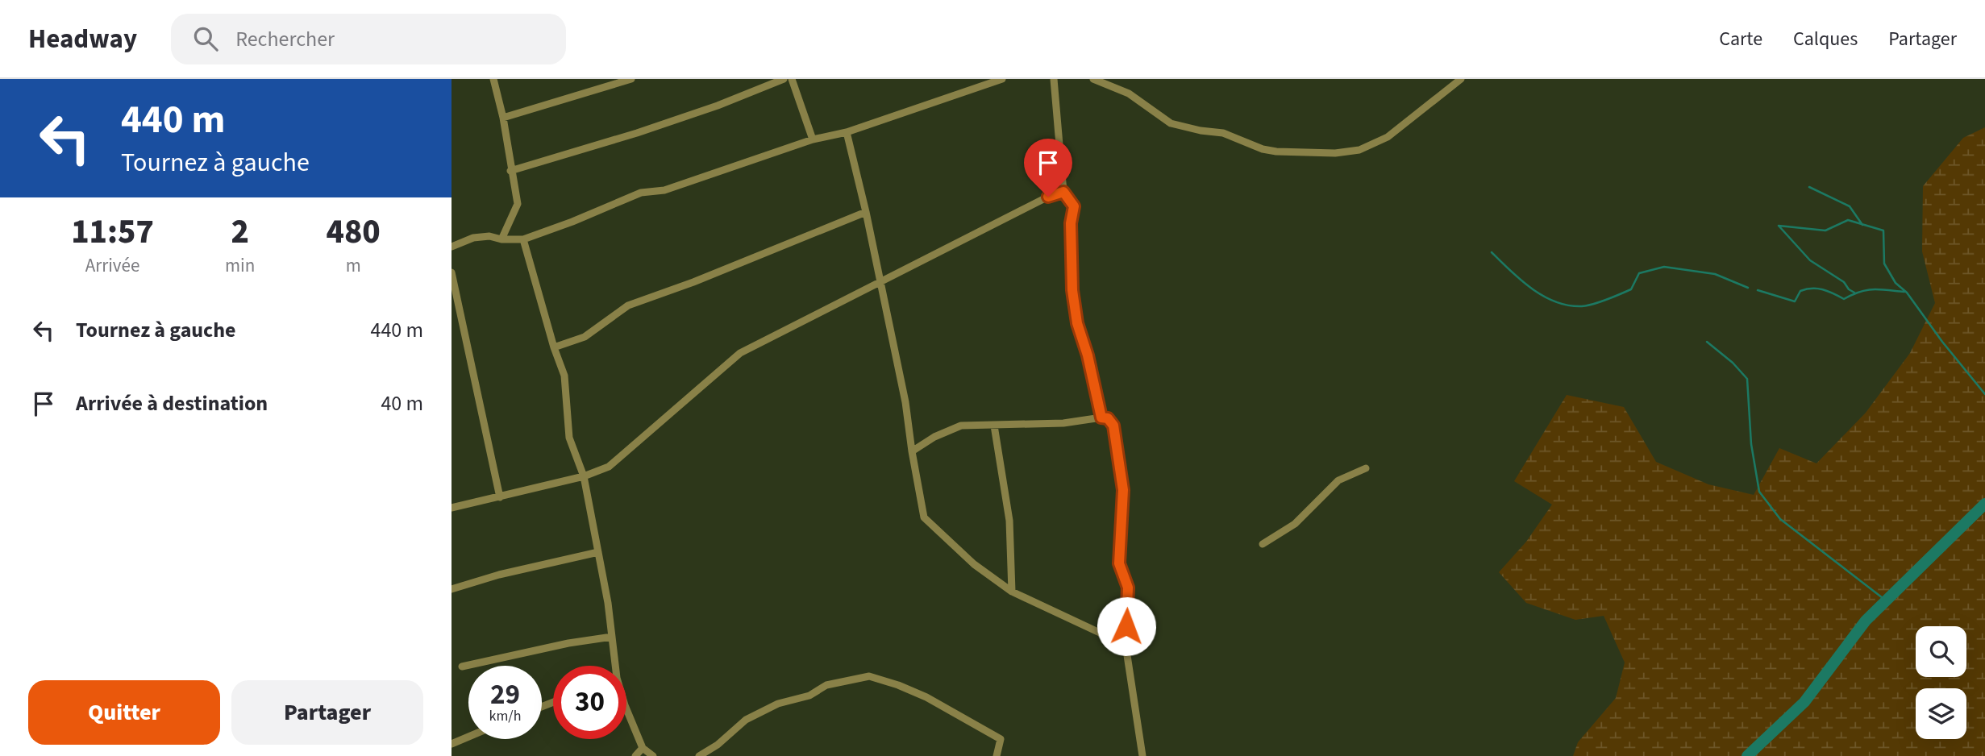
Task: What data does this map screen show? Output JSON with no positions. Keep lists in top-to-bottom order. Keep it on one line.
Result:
{"page":{"header":"Headway","search":"Rechercher","nav":["Carte","Calques","Partager"],"turn":["440 m","Tournez à gauche"],"eta":["11:57","Arrivée","2","min","480","m"],"list":[{"name":"Tournez à gauche","value":"440 m"},{"name":"Arrivée à destination","value":"40 m"}],"speed":"29 km/h","limit":"30","buttons":["Quitter","Partager"]}}
